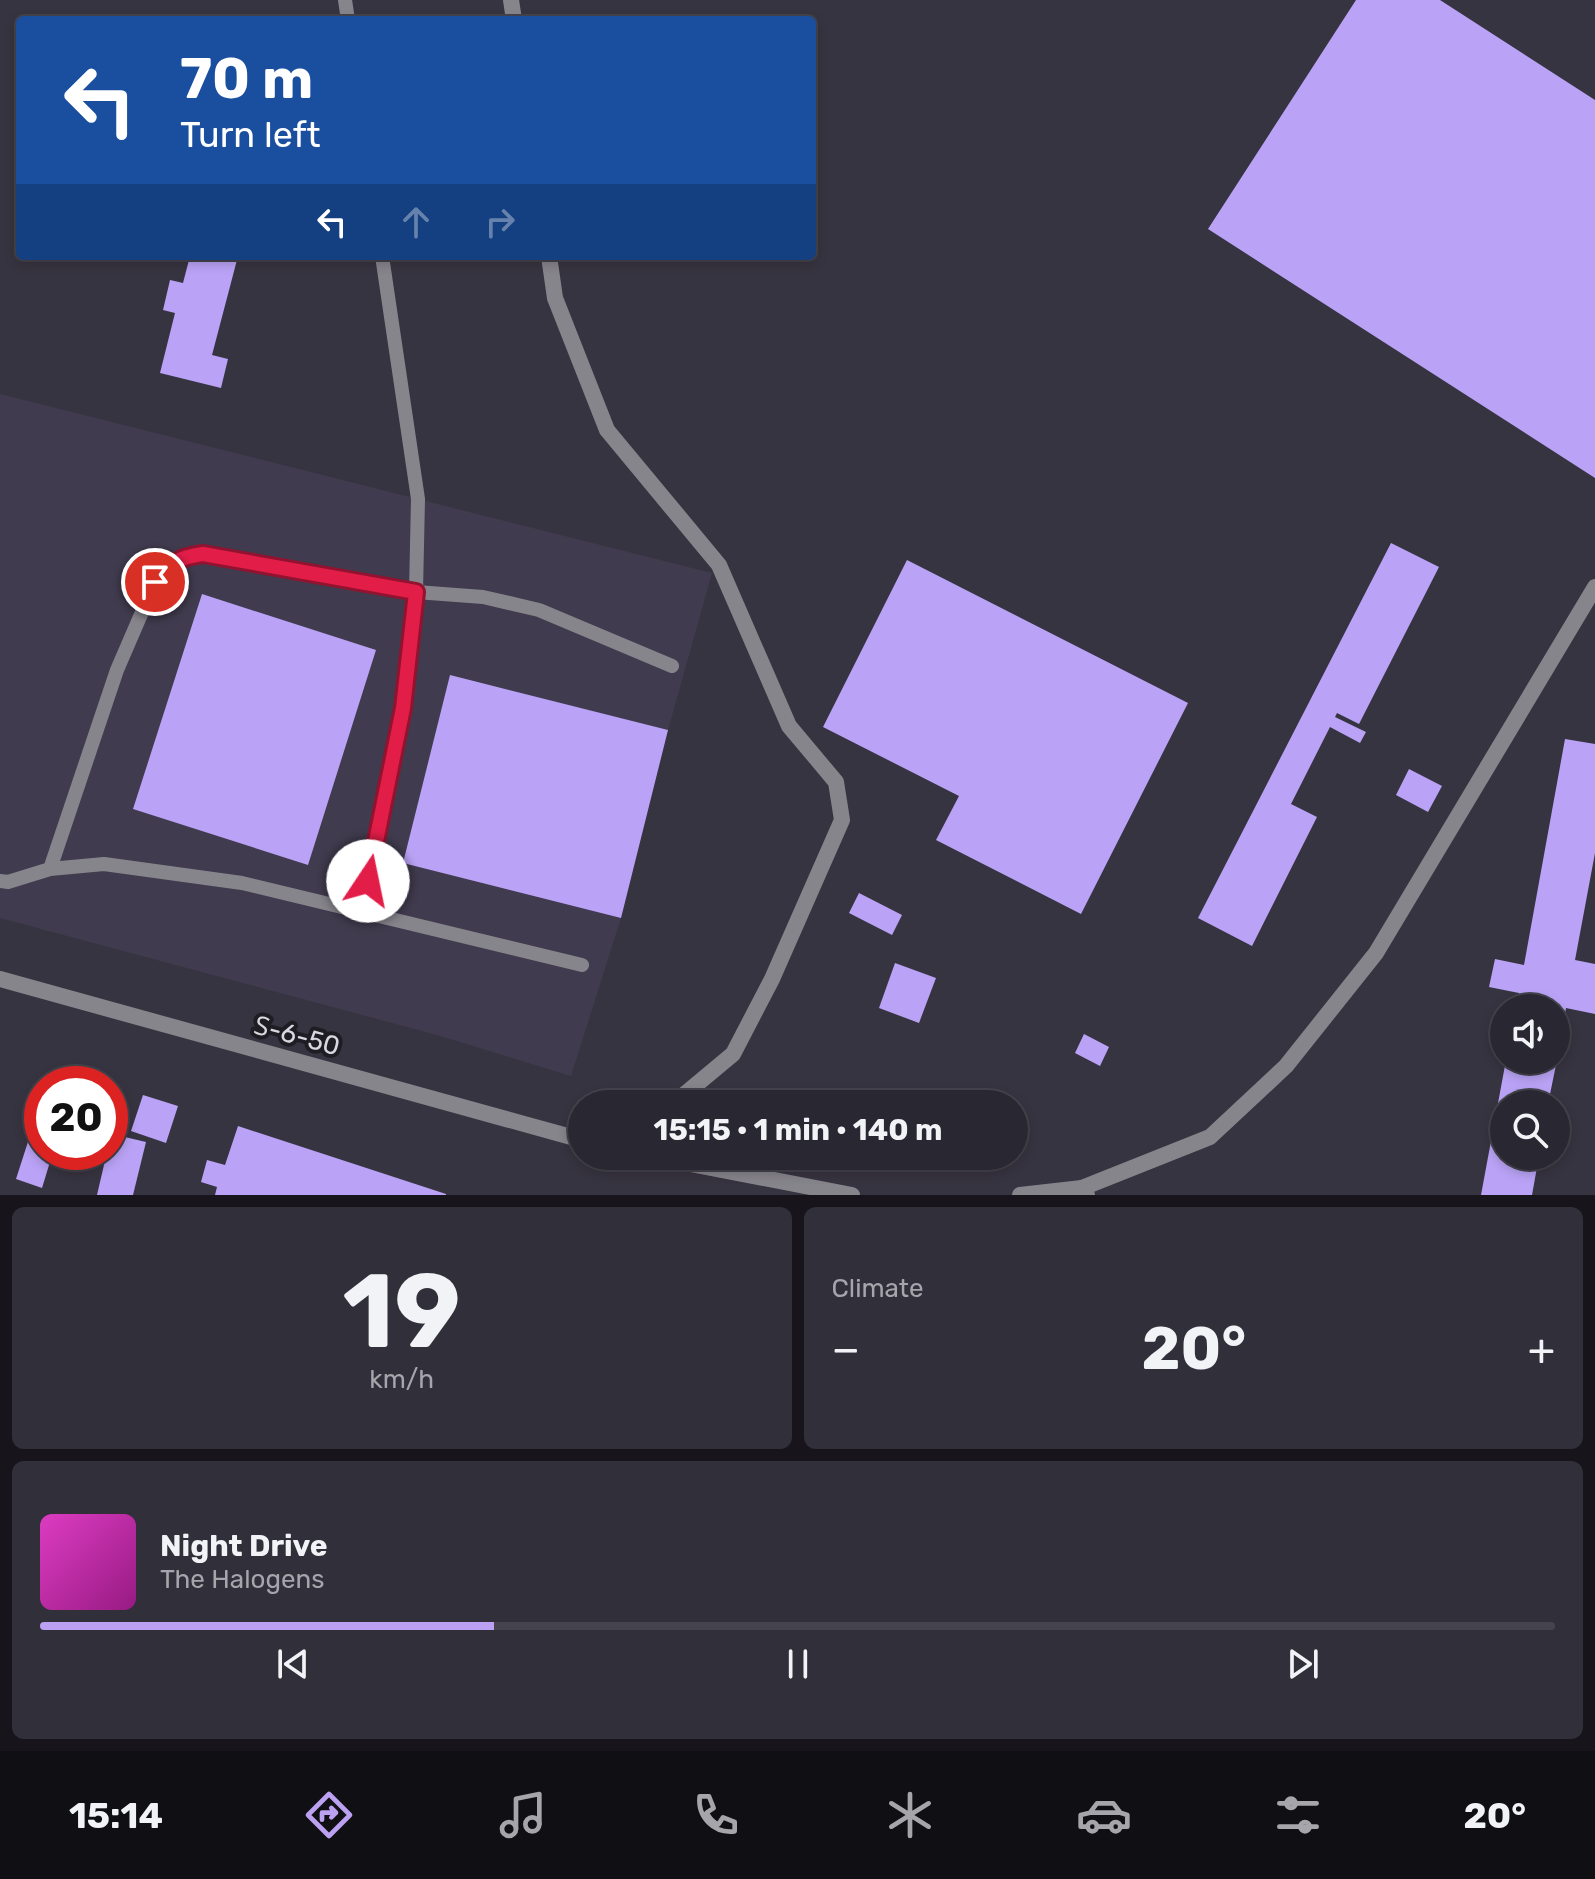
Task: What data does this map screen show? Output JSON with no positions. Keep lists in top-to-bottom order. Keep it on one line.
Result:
{"streets":{"street":["Տ-6-50"]},"page":{"turn":["70 m","Turn left"],"limit":"20","trip":"15:15 · 1 min · 140 m","tile":[["19","km/h"],"Climate"],"heat":["−","20°","+"],"song":["Night Drive","The Halogens"],"tabs":["15:14","20°"]}}
